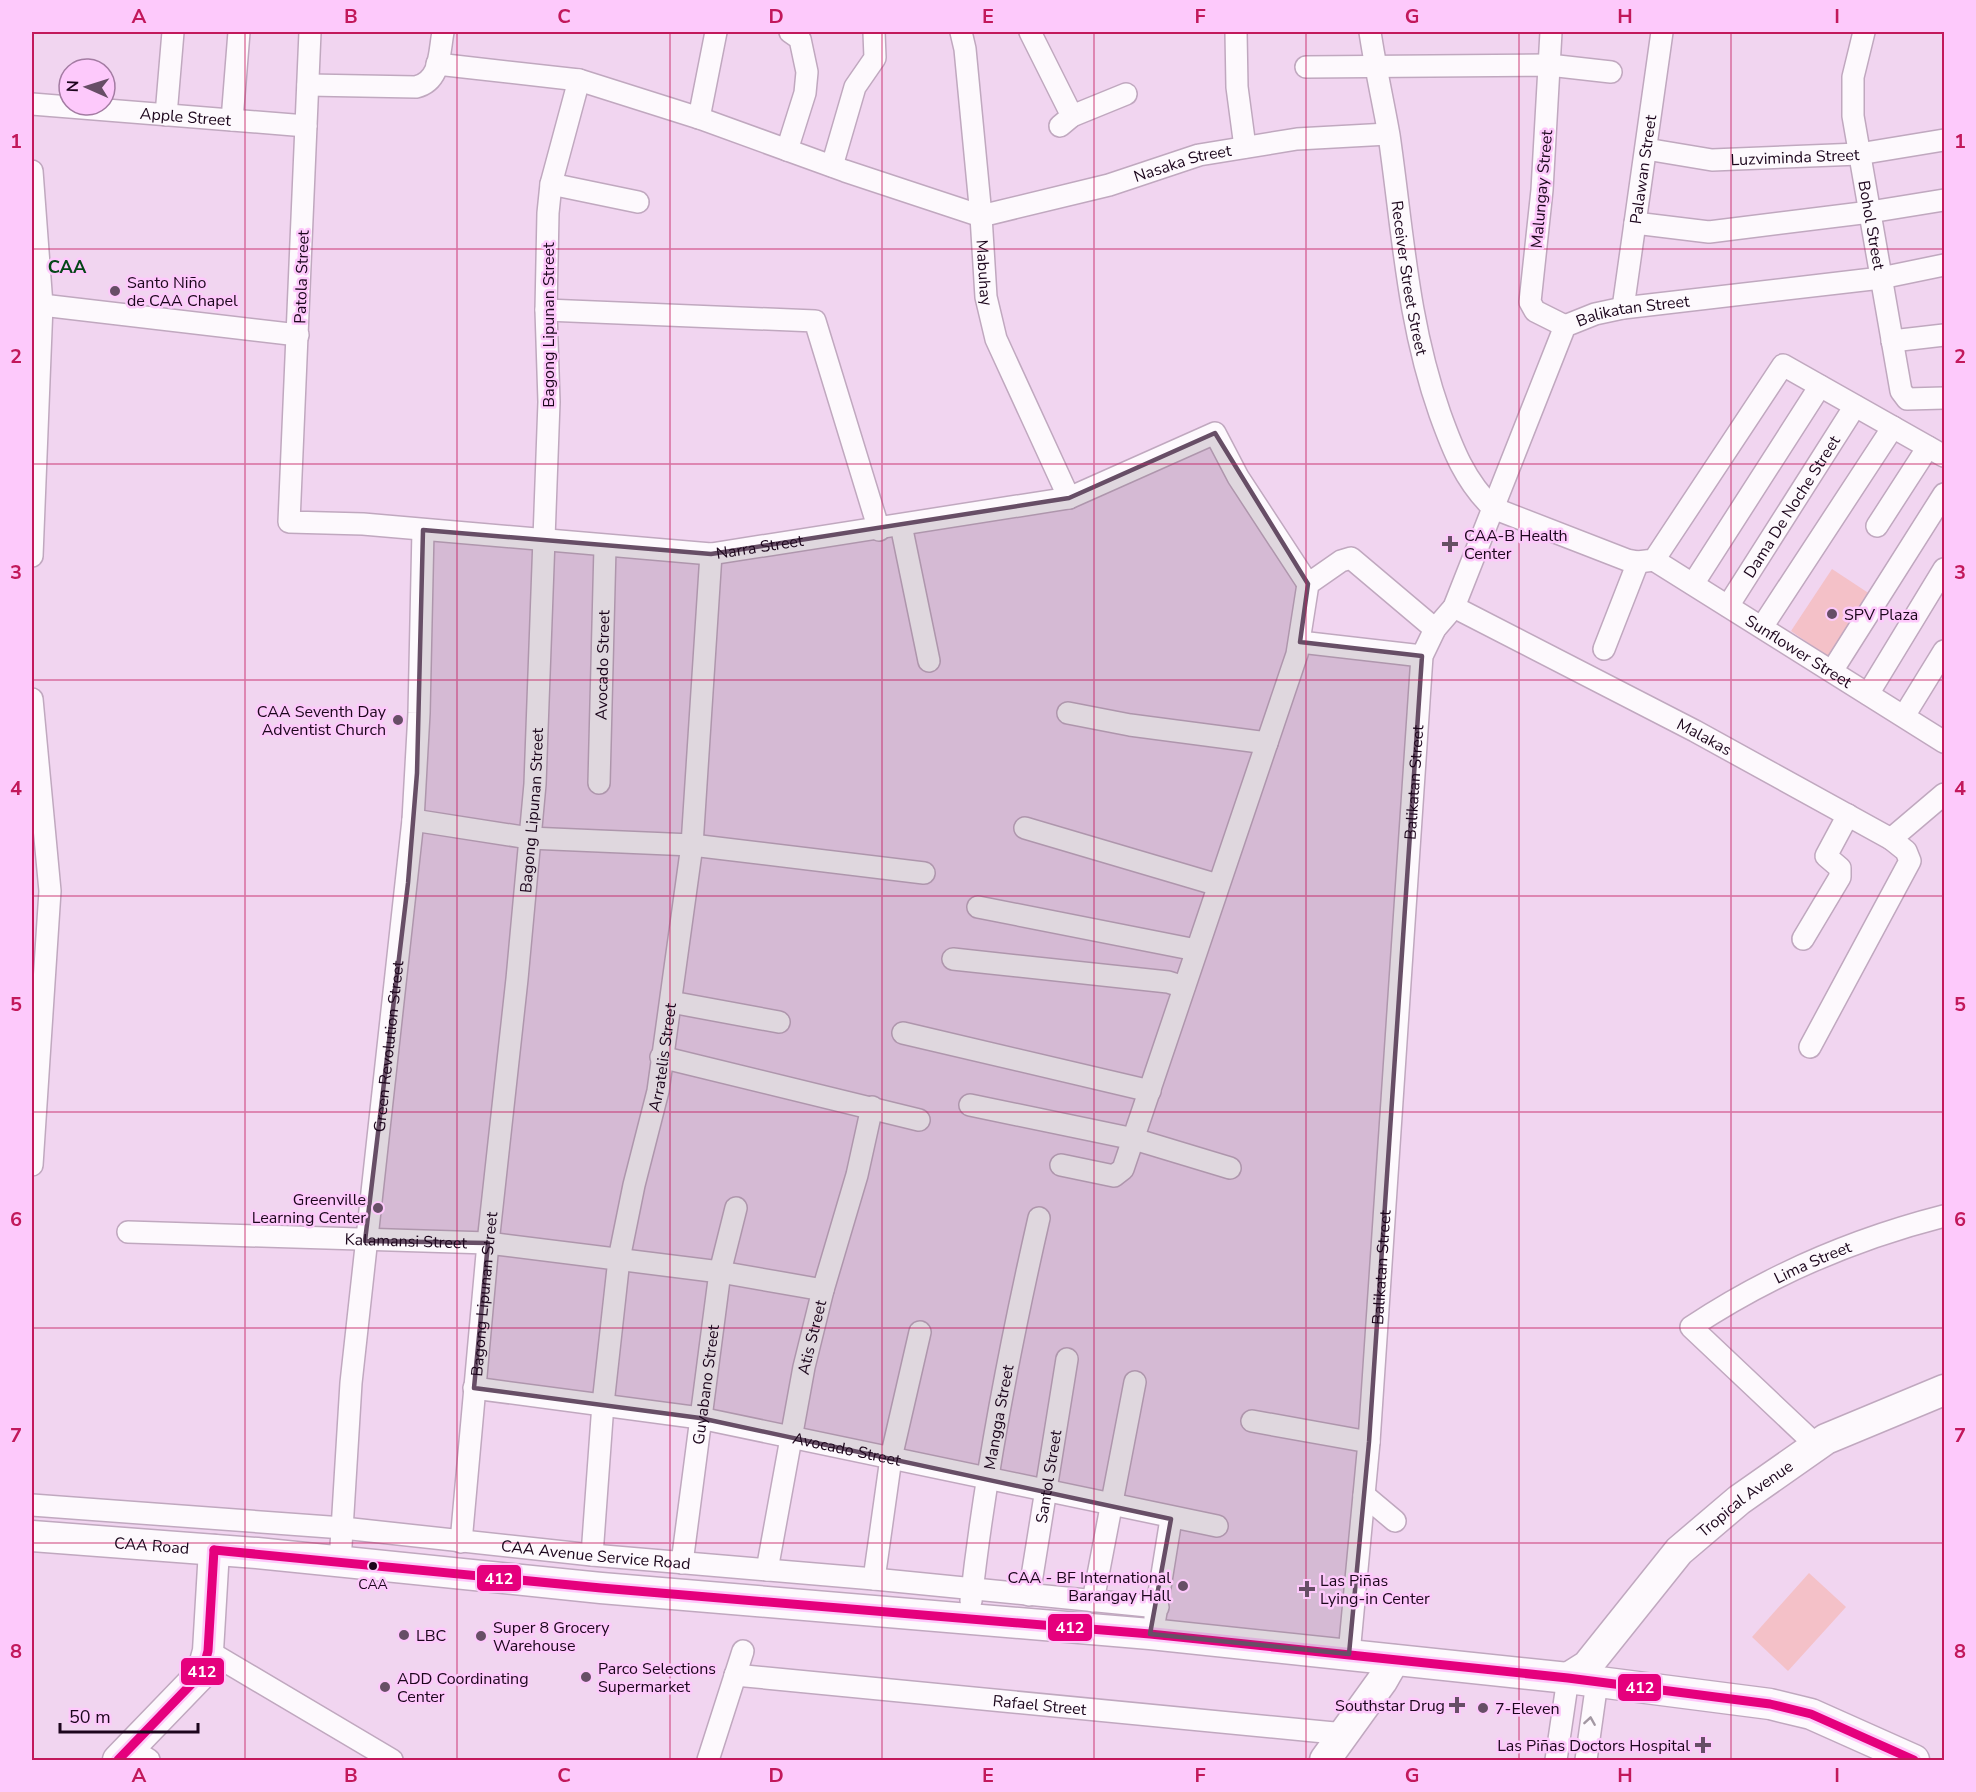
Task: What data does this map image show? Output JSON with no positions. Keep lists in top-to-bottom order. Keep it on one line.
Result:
{"streets":{"main road":["Tropical Avenue","CAA Road"],"street":["Apple Street","Luzviminda Street","Nasaka Street","Palawan Street","Malungay Street","Bohol Street","Mabuhay","Patola Street","Receiver Street Street","Balikatan Street","Bagong Lipunan Street","Dama De Noche Street","Narra Street","Sunflower Street","Avocado Street","Malakas","Green Revolution Street","Arratelis Street","Kalamansi Street","Lima Street","Atis Street","Guyabano Street","Mangga Street","Santol Street","CAA Avenue Service Road","Rafael Street"]},"crossings":[["Apple Street","Patola Street"],["Luzviminda Street","Palawan Street"],["Luzviminda Street","Bohol Street"],["Nasaka Street","Mabuhay"],["Nasaka Street","Receiver Street Street"],["Palawan Street","Balikatan Street"],["Malungay Street","Balikatan Street"],["Bohol Street","Balikatan Street"],["Mabuhay","Narra Street"],["Patola Street","Narra Street"],["Receiver Street Street","Balikatan Street"],["Receiver Street Street","Sunflower Street"],["Balikatan Street","Sunflower Street"],["Balikatan Street","Malakas"],["Balikatan Street","CAA Road"],["Bagong Lipunan Street","Narra Street"],["Bagong Lipunan Street","Avocado Street"],["Bagong Lipunan Street","Kalamansi Street"],["Bagong Lipunan Street","CAA Avenue Service Road"],["Dama De Noche Street","Sunflower Street"],["Narra Street","Avocado Street"],["Narra Street","Green Revolution Street"],["Narra Street","Arratelis Street"],["Avocado Street","Arratelis Street"],["Avocado Street","Atis Street"],["Avocado Street","Guyabano Street"],["Avocado Street","Mangga Street"],["Avocado Street","Santol Street"],["Green Revolution Street","Kalamansi Street"],["Green Revolution Street","CAA Road"],["Green Revolution Street","CAA Avenue Service Road"],["Arratelis Street","Kalamansi Street"],["Arratelis Street","CAA Avenue Service Road"],["Kalamansi Street","Atis Street"],["Kalamansi Street","Guyabano Street"],["Lima Street","Tropical Avenue"],["Atis Street","CAA Avenue Service Road"],["Guyabano Street","CAA Avenue Service Road"],["Mangga Street","CAA Road"],["Mangga Street","CAA Avenue Service Road"],["Santol Street","CAA Avenue Service Road"],["Tropical Avenue","CAA Road"],["CAA Road","CAA Avenue Service Road"]],"districts":["CAA"],"places":{"other":["Santo Niño de CAA Chapel","SPV Plaza","CAA Seventh Day Adventist Church","Greenville Learning Center","CAA","CAA - BF International Barangay Hall","LBC","Super 8 Grocery Warehouse","Parco Selections Supermarket","ADD Coordinating Center","7-Eleven"],"health":["CAA-B Health Center","Las Piñas Lying-in Center","Southstar Drug","Las Piñas Doctors Hospital"]},"lines":["transit line 412"],"scale_bar":"50 m","north":"left","grid":{"columns":["A","B","C","D","E","F","G","H","I"],"rows":["1","2","3","4","5","6","7","8"]}}
